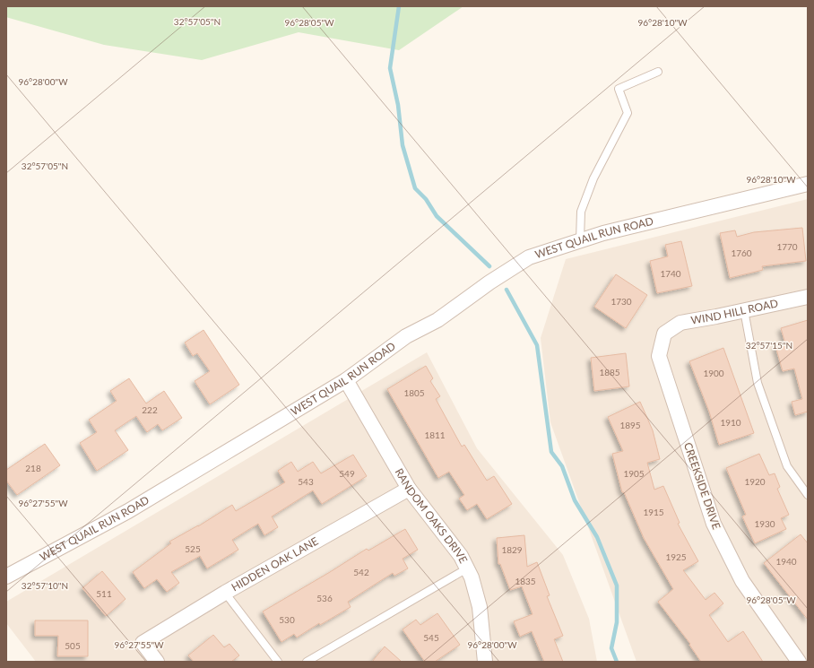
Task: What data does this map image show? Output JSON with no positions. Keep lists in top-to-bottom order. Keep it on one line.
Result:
{"streets":{"street":["WEST QUAIL RUN ROAD","WIND HILL ROAD","CREEKSIDE DRIVE","RANDOM OAKS DRIVE","HIDDEN OAK LANE"]},"crossings":[["WEST QUAIL RUN ROAD","RANDOM OAKS DRIVE"],["WIND HILL ROAD","CREEKSIDE DRIVE"],["RANDOM OAKS DRIVE","HIDDEN OAK LANE"]],"house_numbers":["1770","1760","1740","1730","1885","1900","1805","222","1910","1895","1811","218","549","1905","543","1920","1915","1930","525","1829","1925","1940","542","1835","511","536","530","545","505"],"coordinates":["32°57'05\"N","96°28'10\"W","96°28'05\"W","96°28'00\"W","32°57'15\"N","96°27'55\"W","32°57'10\"N"]}
